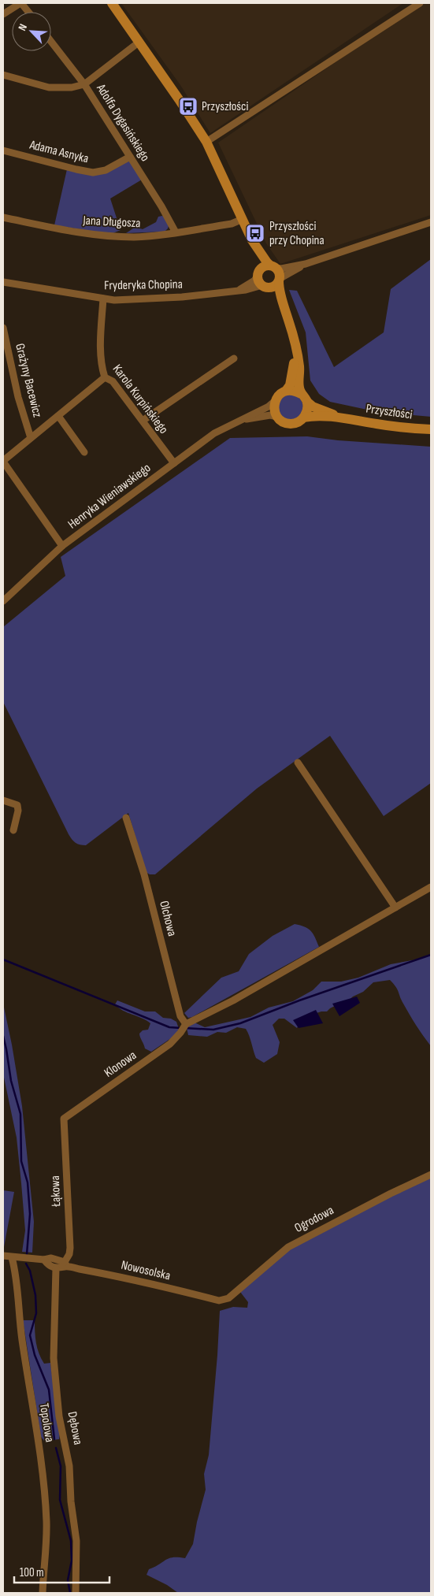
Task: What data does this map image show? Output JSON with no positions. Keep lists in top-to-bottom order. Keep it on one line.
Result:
{"streets":{"street":["Adolfa Dygasińskiego","Adama Asnyka","Jana Długosza","Fryderyka Chopina","Grażyny Bacewicz","Karola Kurpińskiego","Przyszłości","Henryka Wieniawskiego","Olchowa","Klonowa","Łąkowa","Ogrodowa","Nowosolska","Topolowa","Dębowa"]},"crossings":[["Adolfa Dygasińskiego","Adama Asnyka"],["Adolfa Dygasińskiego","Jana Długosza"],["Fryderyka Chopina","Karola Kurpińskiego"],["Karola Kurpińskiego","Henryka Wieniawskiego"],["Przyszłości","Henryka Wieniawskiego"],["Olchowa","Klonowa"],["Klonowa","Łąkowa"],["Łąkowa","Nowosolska"],["Ogrodowa","Nowosolska"],["Nowosolska","Topolowa"],["Nowosolska","Dębowa"]],"places":{"bus stop":["Przyszłości","Przyszłości przy Chopina"]},"scale_bar":"100 m","north":"top left"}
